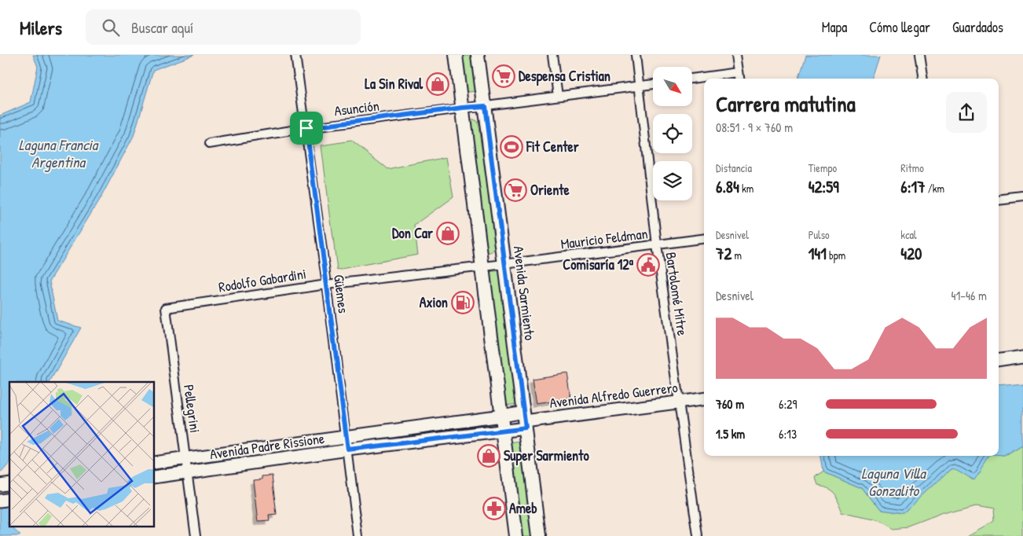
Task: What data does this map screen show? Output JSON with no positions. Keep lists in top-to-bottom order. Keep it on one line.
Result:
{"streets":{"main road":["Avenida Sarmiento","Avenida Alfredo Guerrero","Avenida Padre Rissione"],"street":["Asunción","Mauricio Feldman","Rodolfo Gabardini","Güemes","Bartolomé Mitre","Pellegrini"]},"crossings":[["Asunción","Avenida Sarmiento"],["Asunción","Güemes"],["Asunción","Bartolomé Mitre"],["Mauricio Feldman","Rodolfo Gabardini"],["Mauricio Feldman","Avenida Sarmiento"],["Mauricio Feldman","Bartolomé Mitre"],["Rodolfo Gabardini","Avenida Sarmiento"],["Rodolfo Gabardini","Güemes"],["Rodolfo Gabardini","Pellegrini"],["Avenida Sarmiento","Avenida Alfredo Guerrero"],["Avenida Sarmiento","Avenida Padre Rissione"],["Güemes","Avenida Padre Rissione"],["Bartolomé Mitre","Avenida Alfredo Guerrero"],["Avenida Alfredo Guerrero","Avenida Padre Rissione"],["Pellegrini","Avenida Padre Rissione"]],"water":["Laguna Francia Argentina","Laguna Villa Gonzalito"],"places":{"supermarket":["Despensa Cristian","Oriente"],"shop":["La Sin Rival","Don Car","Super Sarmiento"],"sports":["Fit Center"],"public building":["Comisaría 12ª"],"fuel station":["Axion"],"pharmacy":["Ameb"]},"north":"bottom right","page":{"header":"Milers","search":"Buscar aquí","nav":["Mapa","Cómo llegar","Guardados"],"heading":["Carrera matutina","08:51 · 9 × 760 m"],"stats":[["Distancia","6.84 km"],["Tiempo","42:59"],["Ritmo","6:17 /km"],["Desnivel","72 m"],["Pulso","141 bpm"],["kcal","420"]],"chart":["Desnivel","41–46 m"],"list":[{"name":"760 m","note":"6:29"},{"name":"1.5 km","note":"6:13"}]}}
